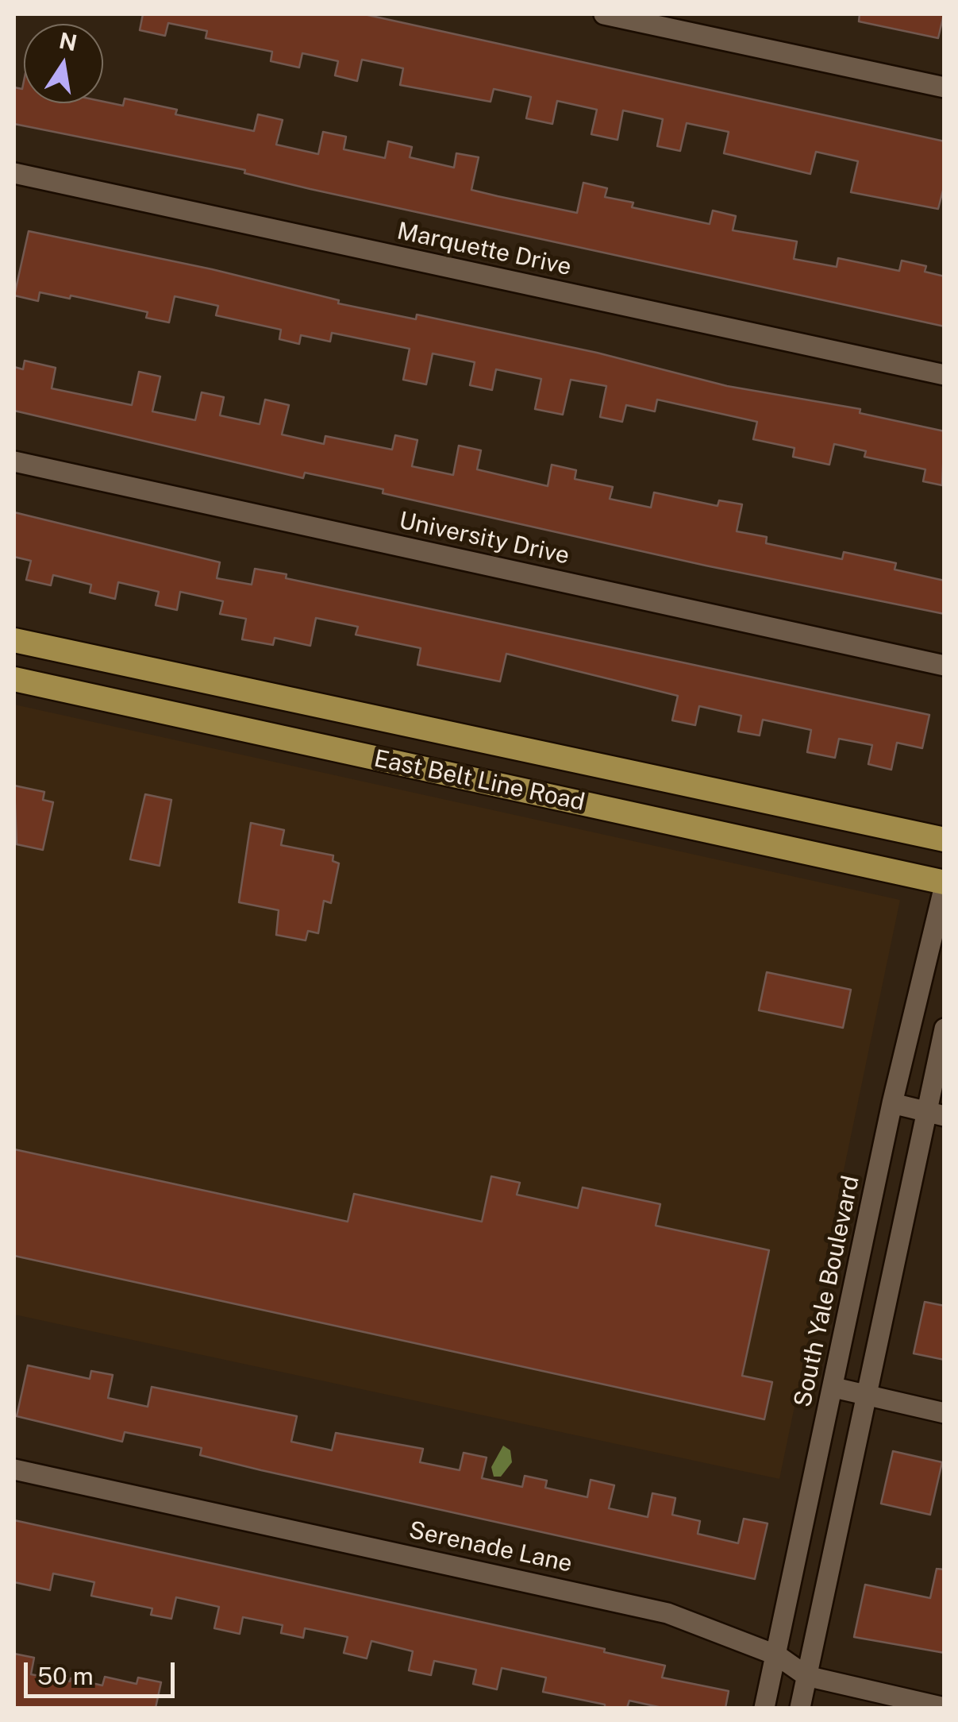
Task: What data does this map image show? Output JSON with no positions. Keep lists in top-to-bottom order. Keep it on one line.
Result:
{"streets":{"main road":["East Belt Line Road"],"street":["Marquette Drive","University Drive","South Yale Boulevard","Serenade Lane"]},"crossings":[["East Belt Line Road","South Yale Boulevard"],["South Yale Boulevard","Serenade Lane"]],"scale_bar":"50 m","north":"top"}
